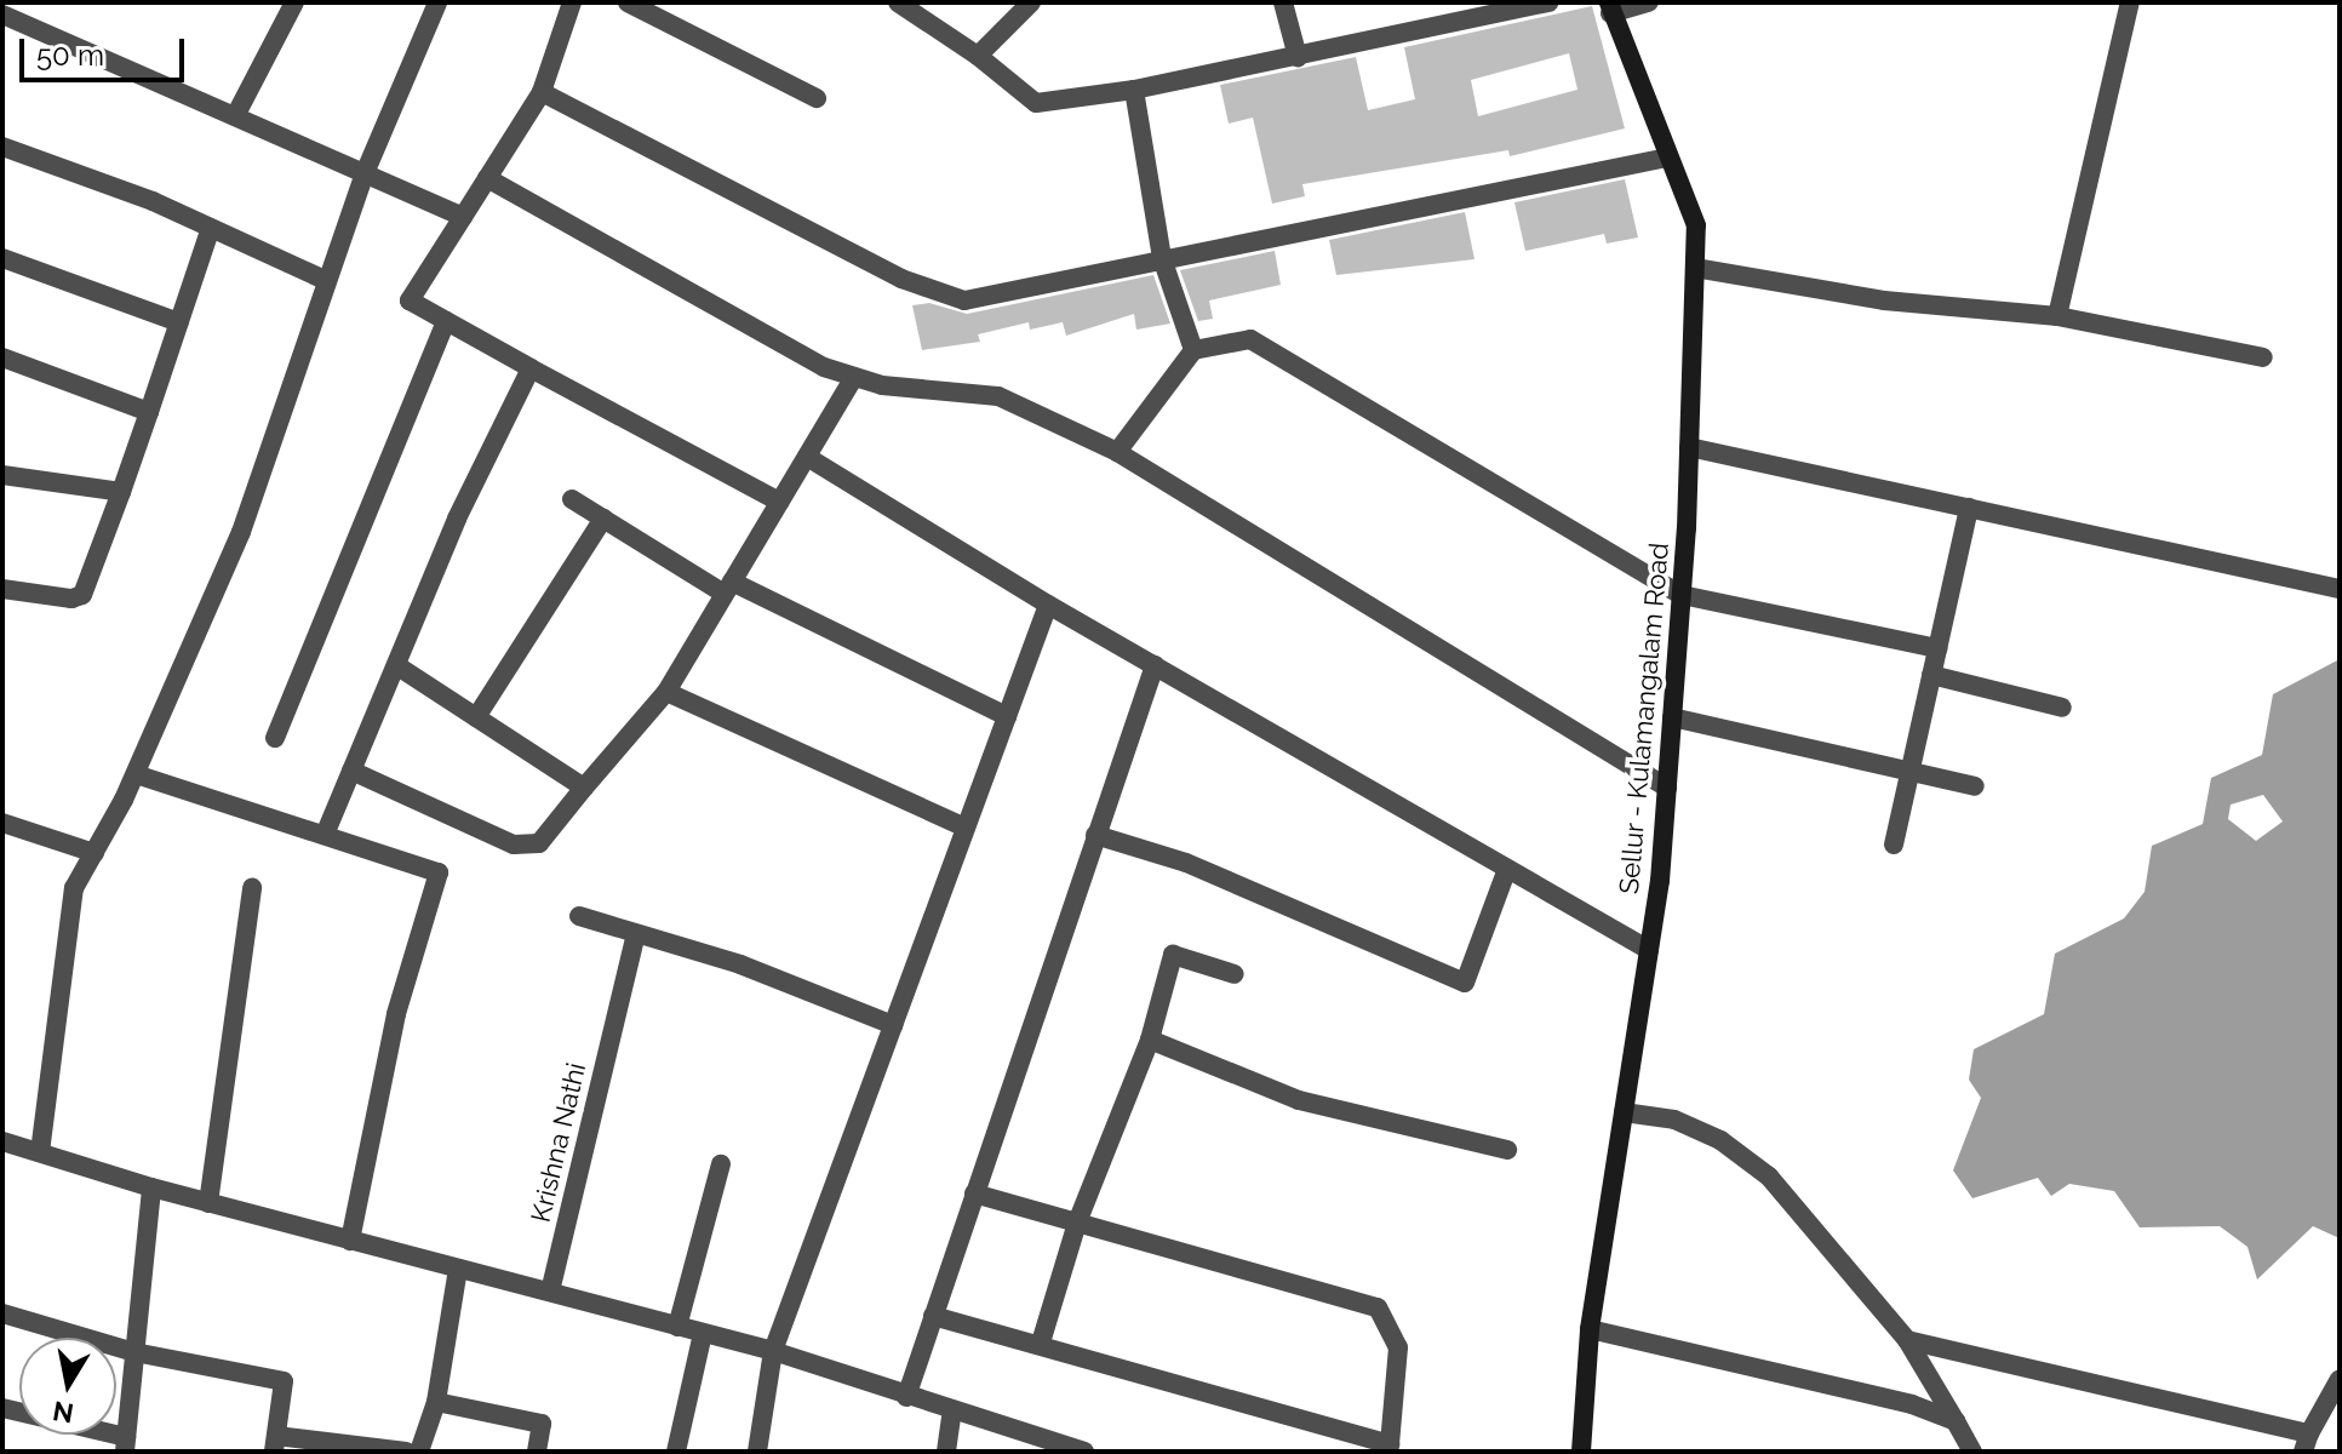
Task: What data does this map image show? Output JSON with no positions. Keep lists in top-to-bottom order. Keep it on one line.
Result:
{"streets":{"main road":["Sellur - Kulamangalam Road"],"street":["Krishna Nathi"]},"scale_bar":"50 m","north":"bottom"}
